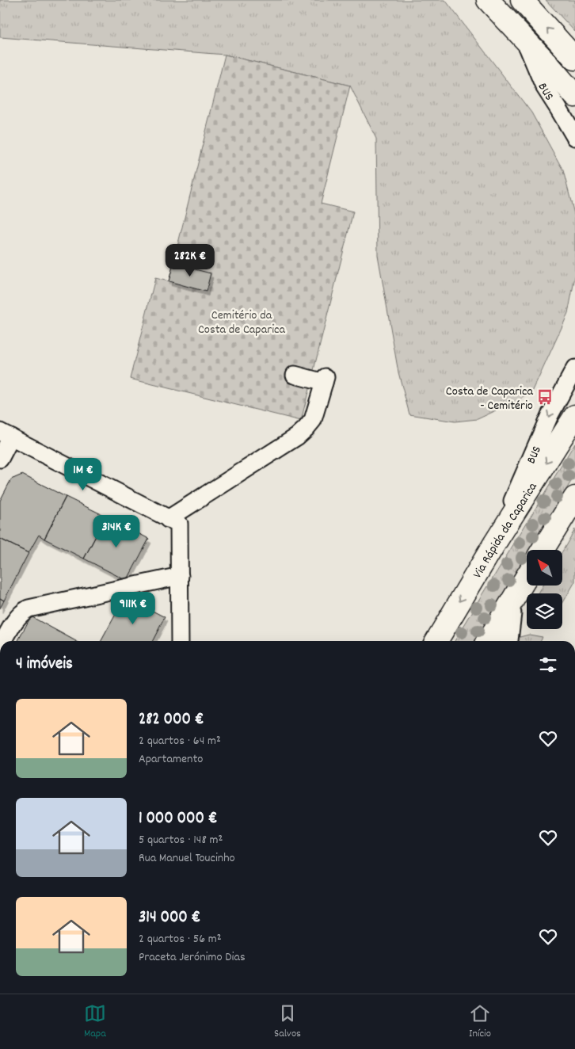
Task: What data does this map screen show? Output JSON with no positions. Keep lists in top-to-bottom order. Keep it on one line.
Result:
{"streets":{"main road":["Via Rápida da Caparica"],"street":["BUS"]},"crossings":[["BUS","Via Rápida da Caparica"]],"one_way":["BUS"],"parks":["Cemitério da Costa de Caparica"],"places":{"bus stop":["Costa de Caparica - Cemitério"]},"north":"top left","page":{"price":["282K €","1M €","314K €","911K €"],"heading":"4 imóveis","list":[{"name":"282 000 €","note":"2 quartos · 64 m² · Apartamento"},{"name":"1 000 000 €","note":"5 quartos · 148 m² · Rua Manuel Toucinho"},{"name":"314 000 €","note":"2 quartos · 56 m² · Praceta Jerónimo Dias"}],"tabs":["Mapa","Salvos","Início"]}}
